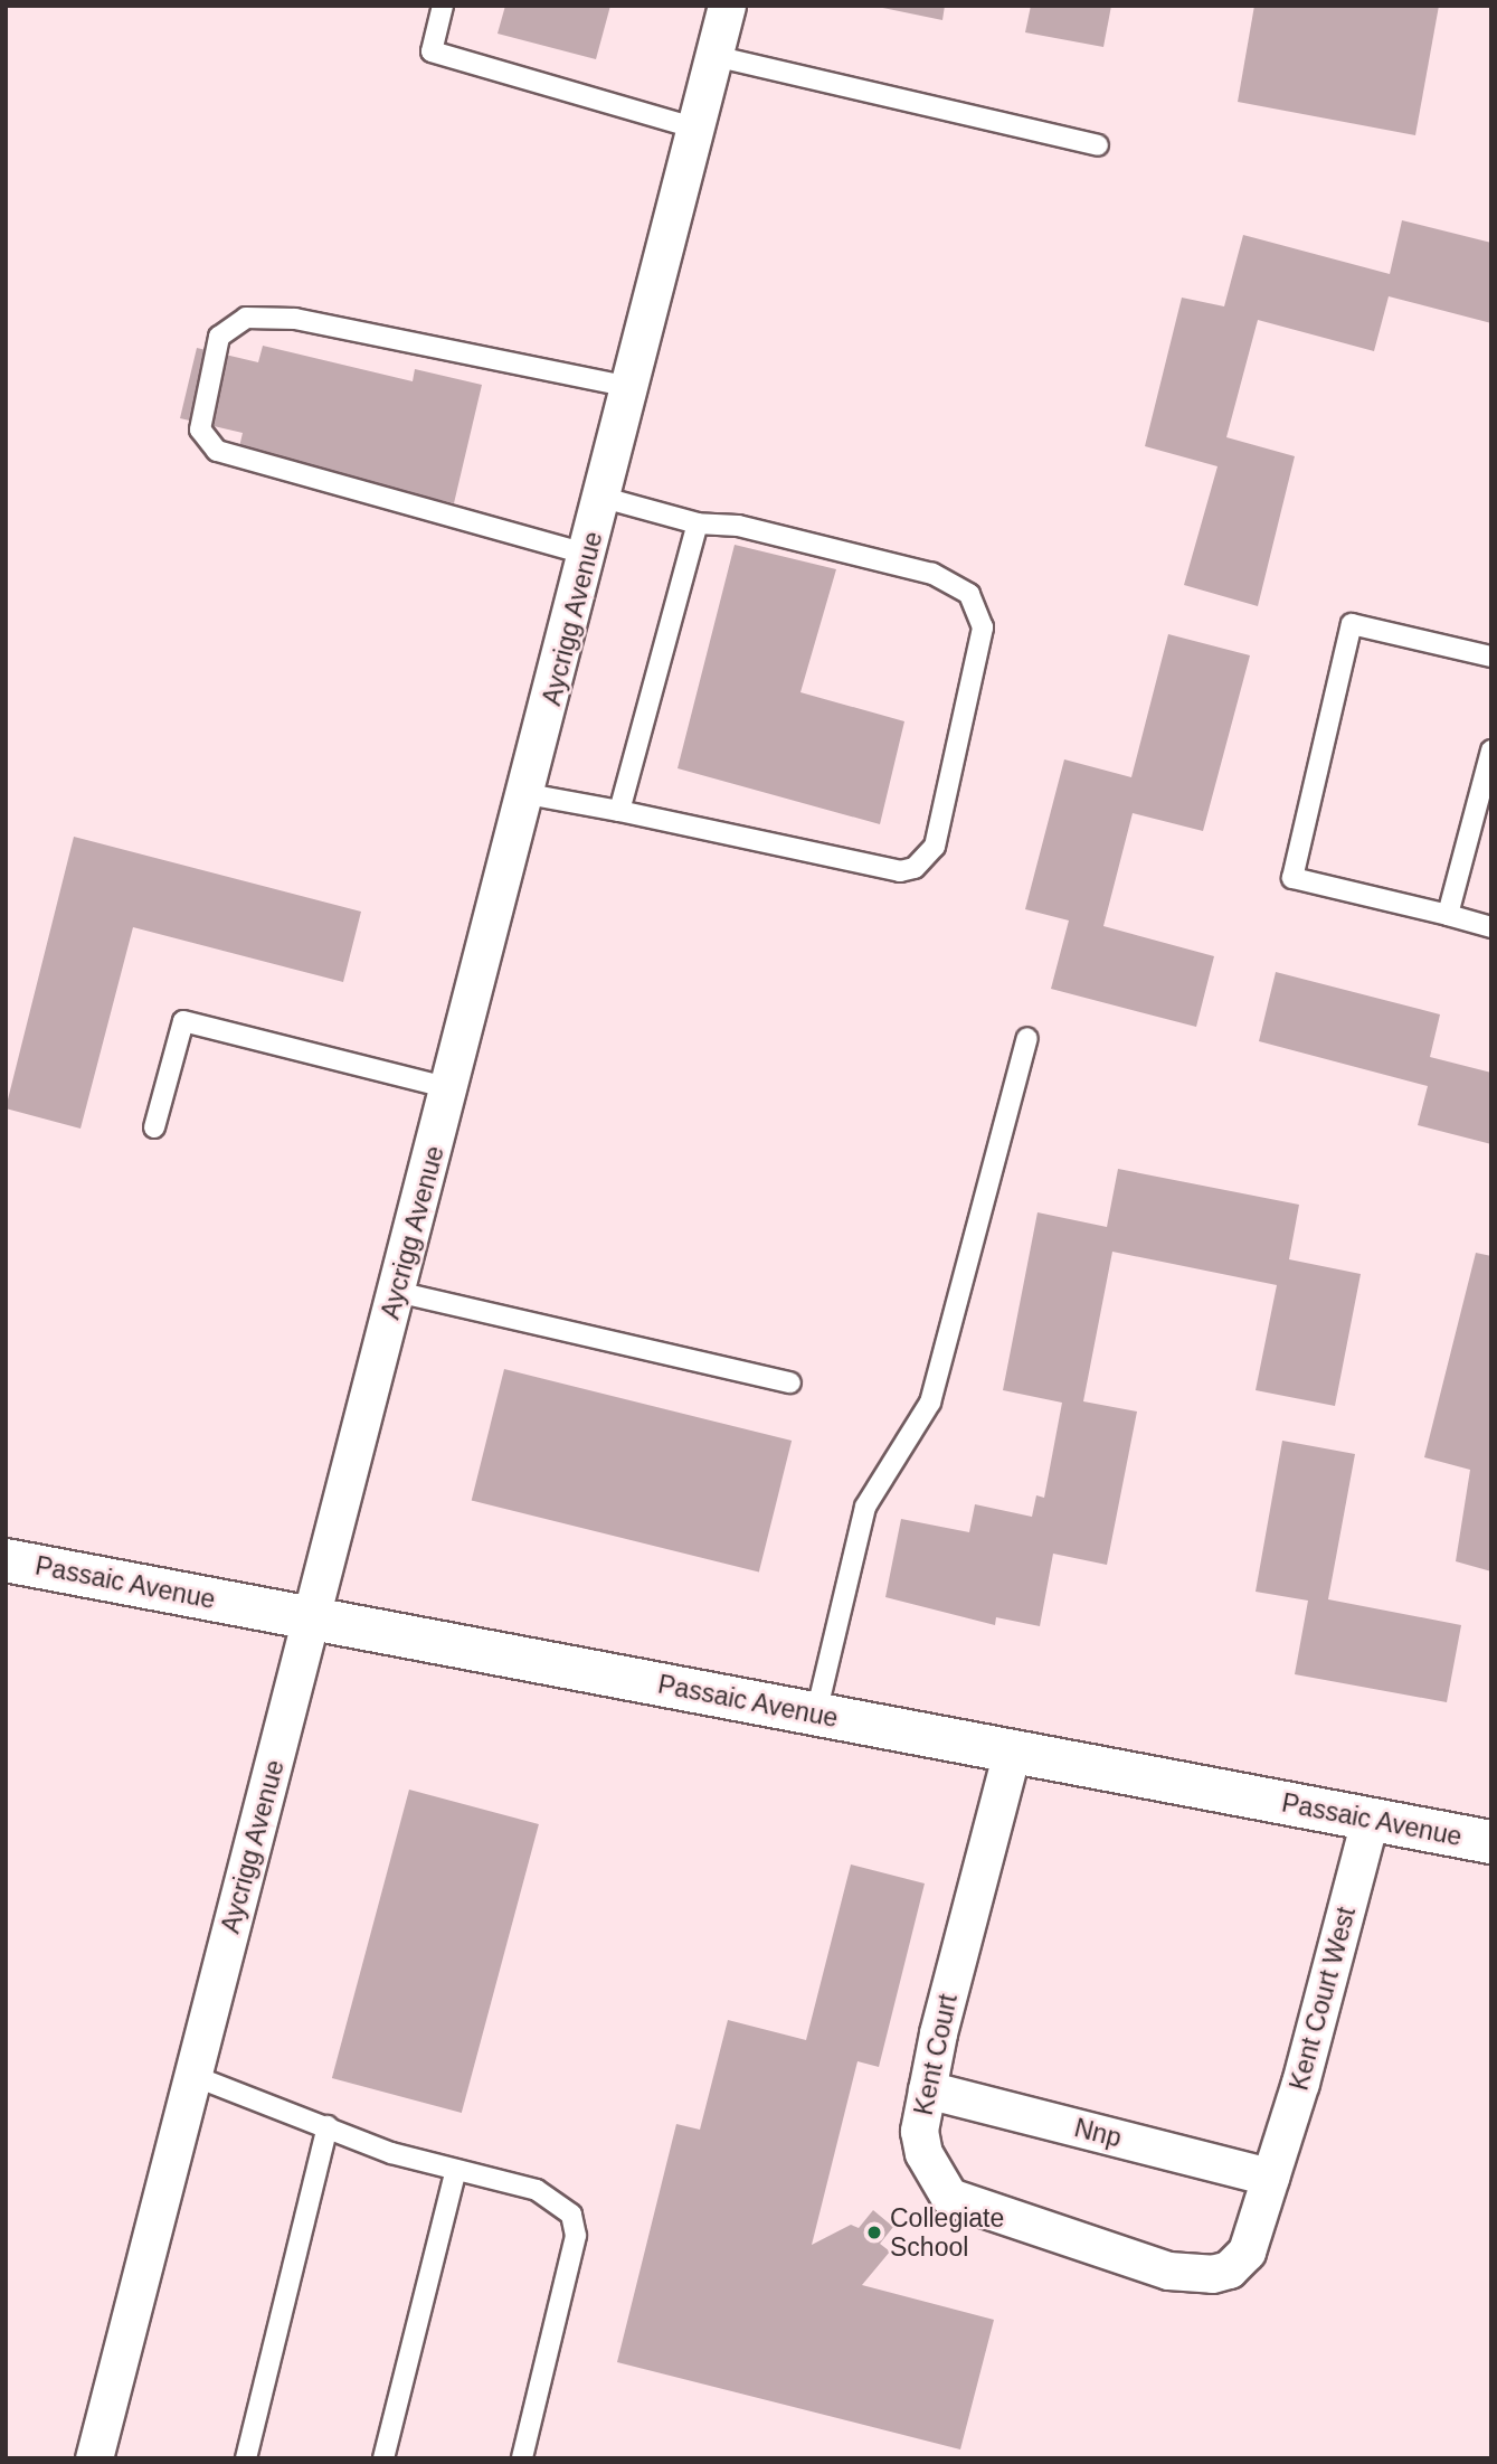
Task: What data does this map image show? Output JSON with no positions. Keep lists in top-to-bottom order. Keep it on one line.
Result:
{"streets":{"street":["Aycrigg Avenue","Passaic Avenue","Kent Court West","Kent Court","Nnp"]},"crossings":[["Aycrigg Avenue","Passaic Avenue"],["Passaic Avenue","Kent Court West"],["Passaic Avenue","Kent Court"],["Kent Court West","Kent Court"],["Kent Court West","Nnp"],["Kent Court","Nnp"]],"places":["Collegiate School"]}
